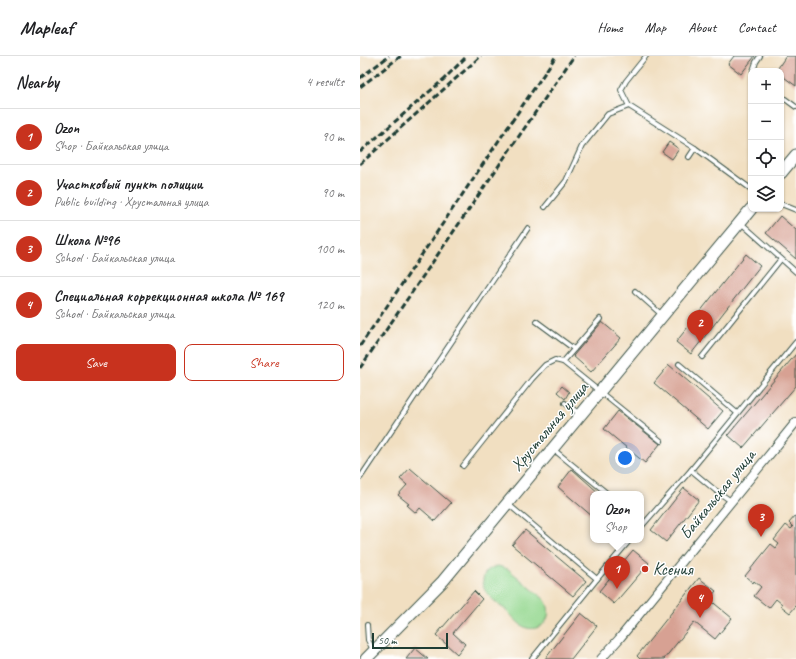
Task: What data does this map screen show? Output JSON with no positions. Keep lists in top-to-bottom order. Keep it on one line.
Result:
{"streets":{"street":["Хрустальная улица","Байкальская улица"]},"places":["Ксения"],"scale_bar":"50 m","page":{"header":"Mapleaf","nav":["Home","Map","About","Contact"],"heading":["Nearby","4 results"],"map_buttons":["+","−"],"list":[{"mark":"1","name":"Ozon","note":"Shop · Байкальская улица","value":"90 m"},{"mark":"2","name":"Участковый пункт полиции","note":"Public building · Хрустальная улица","value":"90 m"},{"mark":"3","name":"Школа №96","note":"School · Байкальская улица","value":"100 m"},{"mark":"4","name":"Специальная коррекционная школа № 169","note":"School · Байкальская улица","value":"120 m"}],"pins":["2","3","1","4"],"buttons":["Save","Share"],"popup":["Ozon","Shop"],"scale":"50 m"}}
